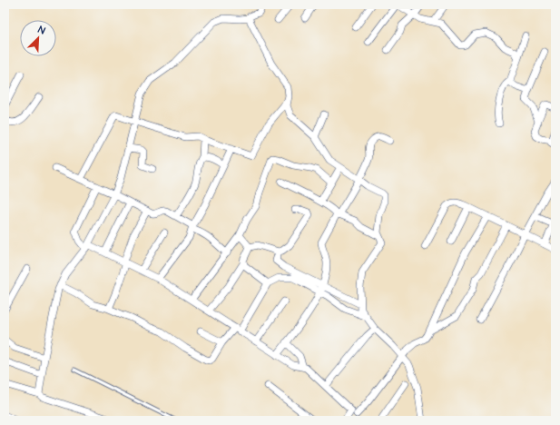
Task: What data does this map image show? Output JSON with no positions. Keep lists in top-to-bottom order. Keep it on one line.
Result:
{"north":"top right"}
